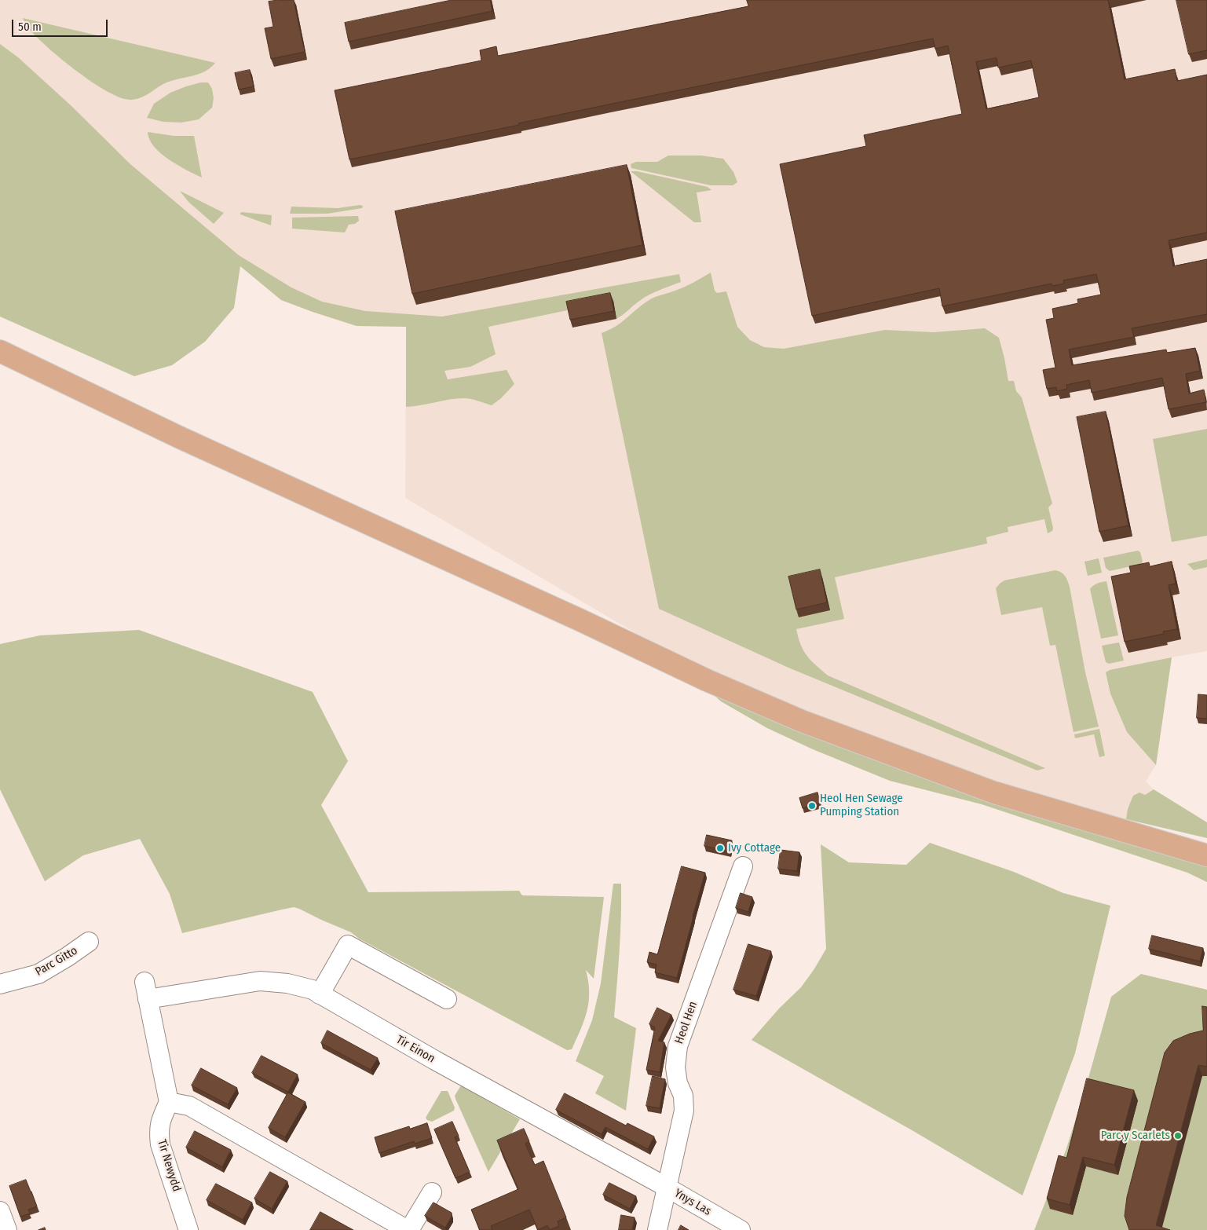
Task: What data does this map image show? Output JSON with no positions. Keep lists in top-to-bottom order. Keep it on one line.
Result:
{"streets":{"street":["Parc Gitto","Heol Hen","Tir Einon","Tir Newydd","Ynys Las"]},"crossings":[["Heol Hen","Tir Einon"],["Heol Hen","Ynys Las"],["Tir Einon","Tir Newydd"],["Tir Einon","Ynys Las"]],"places":["Heol Hen Sewage Pumping Station","Ivy Cottage","Parc y Scarlets"],"scale_bar":"50 m"}
